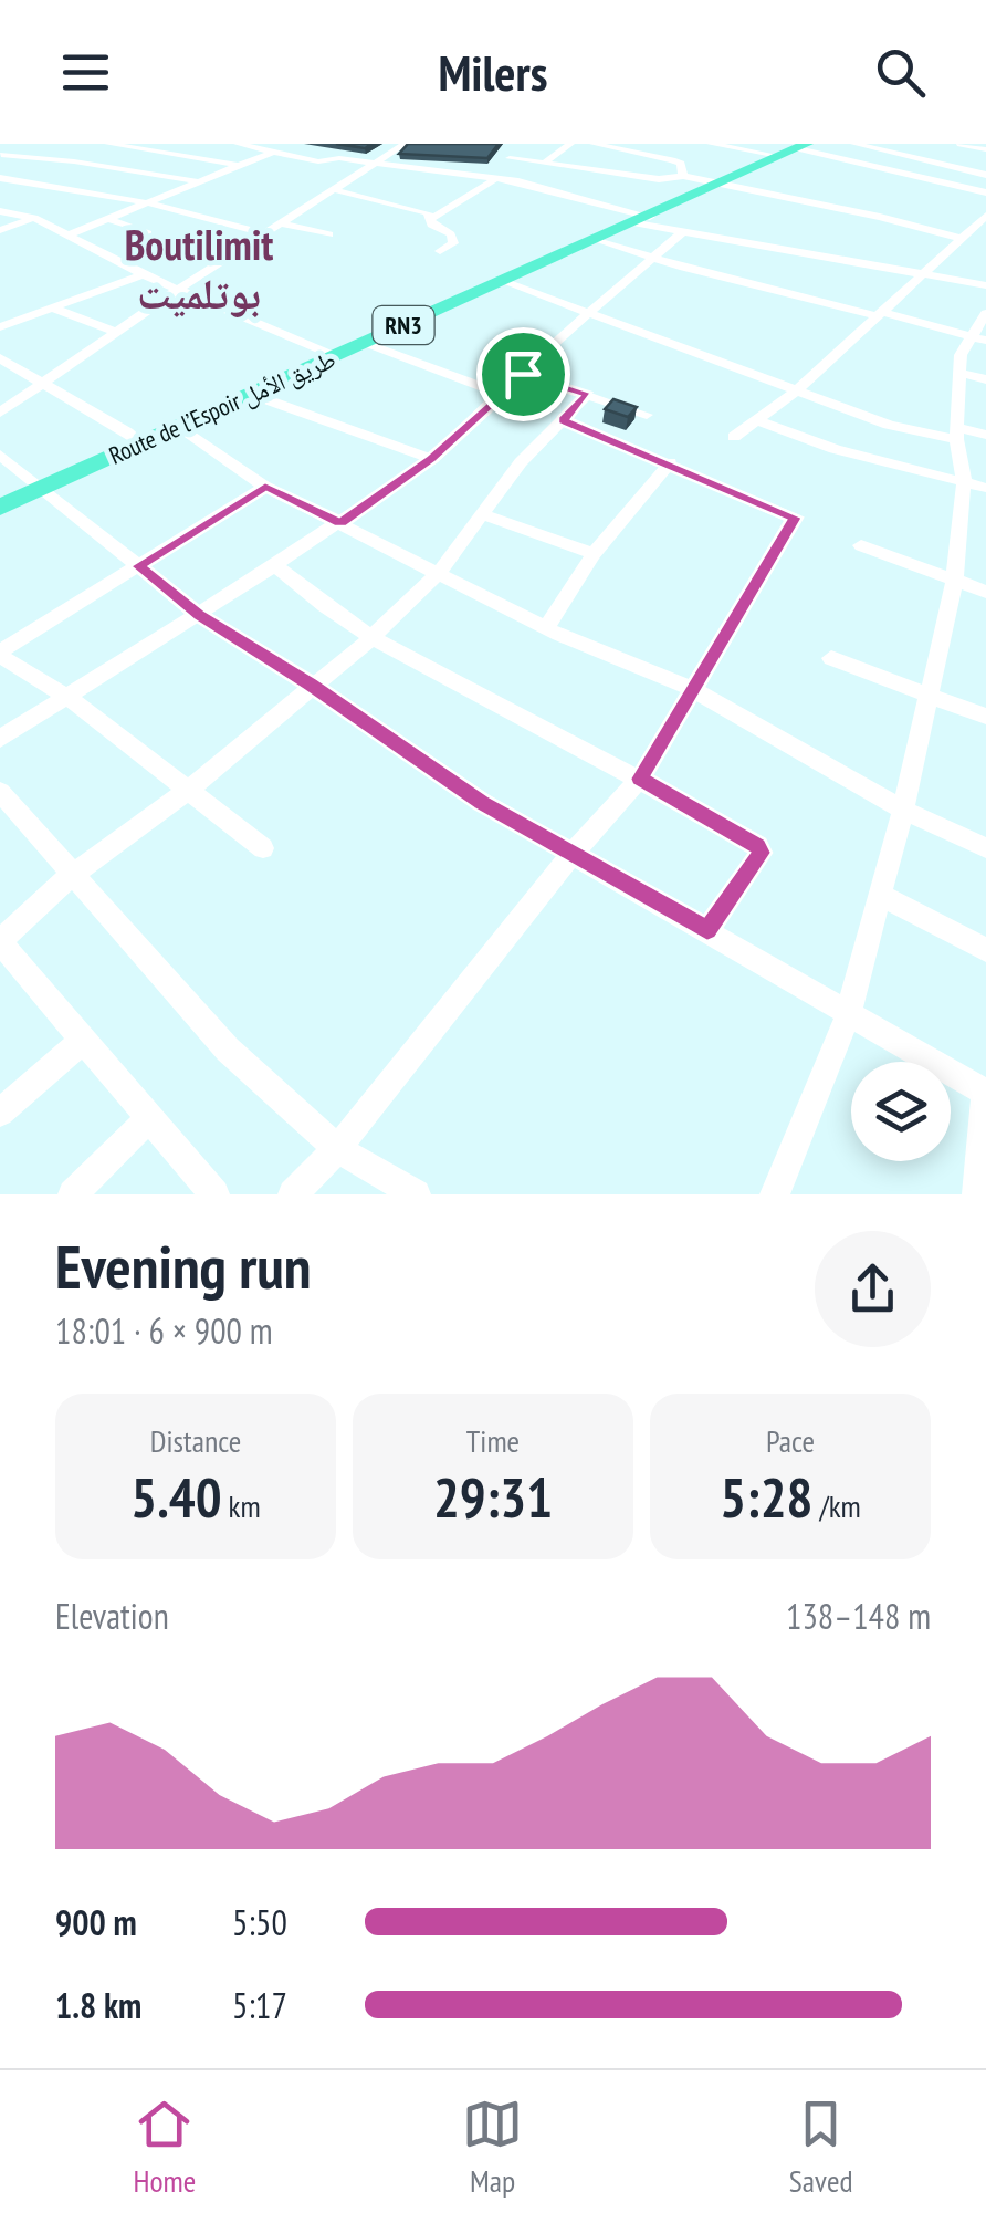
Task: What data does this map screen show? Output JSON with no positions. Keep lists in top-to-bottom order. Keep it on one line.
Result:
{"streets":{"highway":["RN3","Route de l’Espoir طريق الأمل"]},"districts":["Boutilimit بوتلميت"],"page":{"header":"Milers","heading":["Evening run","18:01 · 6 × 900 m"],"stats":[["Distance","5.40 km"],["Time","29:31"],["Pace","5:28 /km"]],"chart":["Elevation","138–148 m"],"list":[{"name":"900 m","note":"5:50"},{"name":"1.8 km","note":"5:17"}],"tabs":["Home","Map","Saved"]}}
